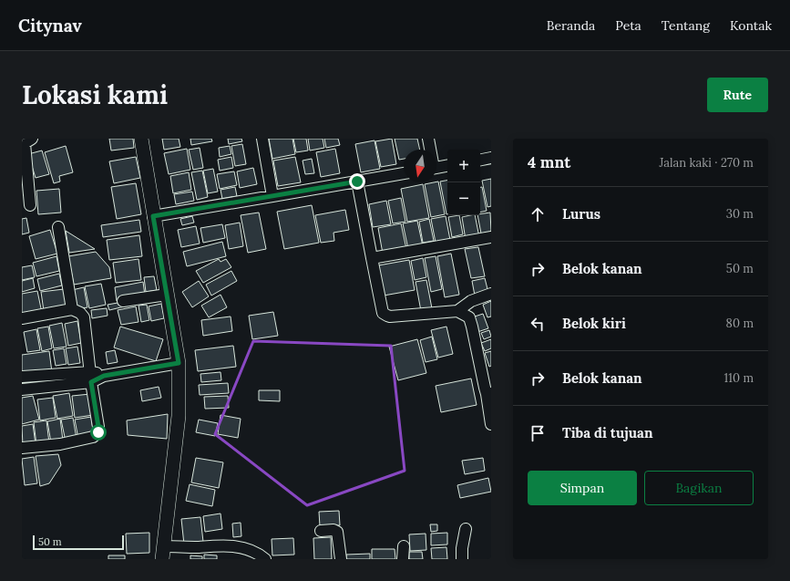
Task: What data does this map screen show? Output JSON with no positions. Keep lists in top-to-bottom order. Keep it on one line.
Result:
{"scale_bar":"50 m","north":"bottom","page":{"header":"Citynav","nav":["Beranda","Peta","Tentang","Kontak"],"buttons":["Rute",["Simpan","Bagikan"]],"title":"Lokasi kami","heading":["4 mnt","Jalan kaki · 270 m"],"map_buttons":["+","−"],"list":[["Lurus","30 m"],["Belok kanan","50 m"],["Belok kiri","80 m"],["Belok kanan","110 m"],"Tiba di tujuan"],"scale":"50 m"}}
